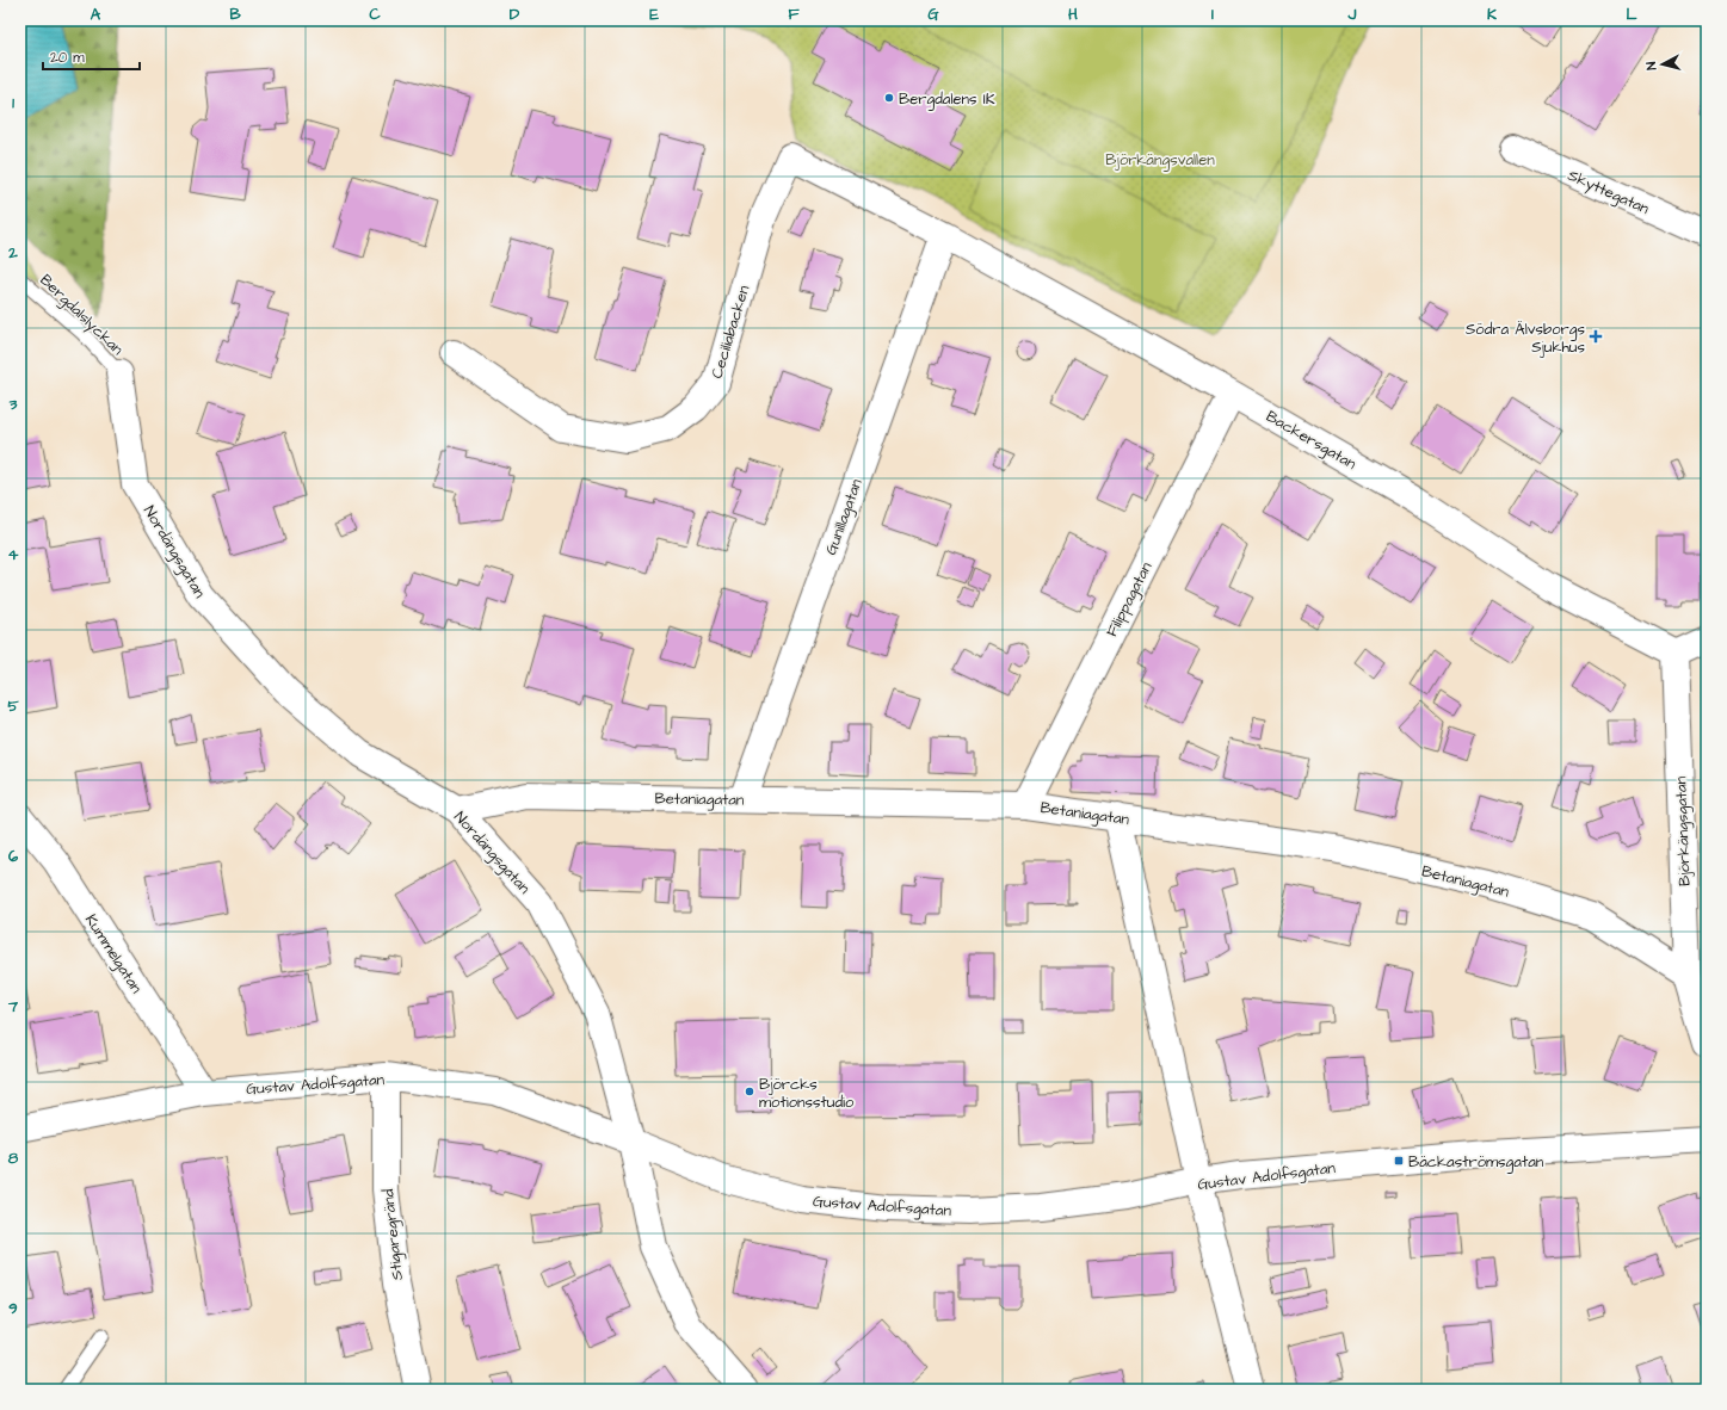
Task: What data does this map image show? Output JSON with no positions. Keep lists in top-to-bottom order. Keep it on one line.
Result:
{"streets":{"street":["Skyttegatan","Ceciliabacken","Backersgatan","Gunillagatan","Nordängsgatan","Filippagatan","Betaniagatan","Björkängsgatan","Kummelgatan","Gustav Adolfsgatan","Stigaregränd"],"lane":["Bergdalslyckan"]},"crossings":[["Bergdalslyckan","Nordängsgatan"],["Ceciliabacken","Backersgatan"],["Ceciliabacken","Gunillagatan"],["Backersgatan","Gunillagatan"],["Backersgatan","Filippagatan"],["Backersgatan","Björkängsgatan"],["Gunillagatan","Betaniagatan"],["Nordängsgatan","Betaniagatan"],["Nordängsgatan","Gustav Adolfsgatan"],["Filippagatan","Betaniagatan"],["Betaniagatan","Björkängsgatan"],["Kummelgatan","Gustav Adolfsgatan"],["Gustav Adolfsgatan","Stigaregränd"]],"parks":["Björkängsvallen"],"places":{"other":["Bergdalens IK","Björcks motionsstudio"],"health":["Södra Älvsborgs Sjukhus"],"transit":["Bäckaströmsgatan"]},"scale_bar":"20 m","north":"left","grid":{"columns":["A","B","C","D","E","F","G","H","I","J","K","L"],"rows":["1","2","3","4","5","6","7","8","9"]}}
